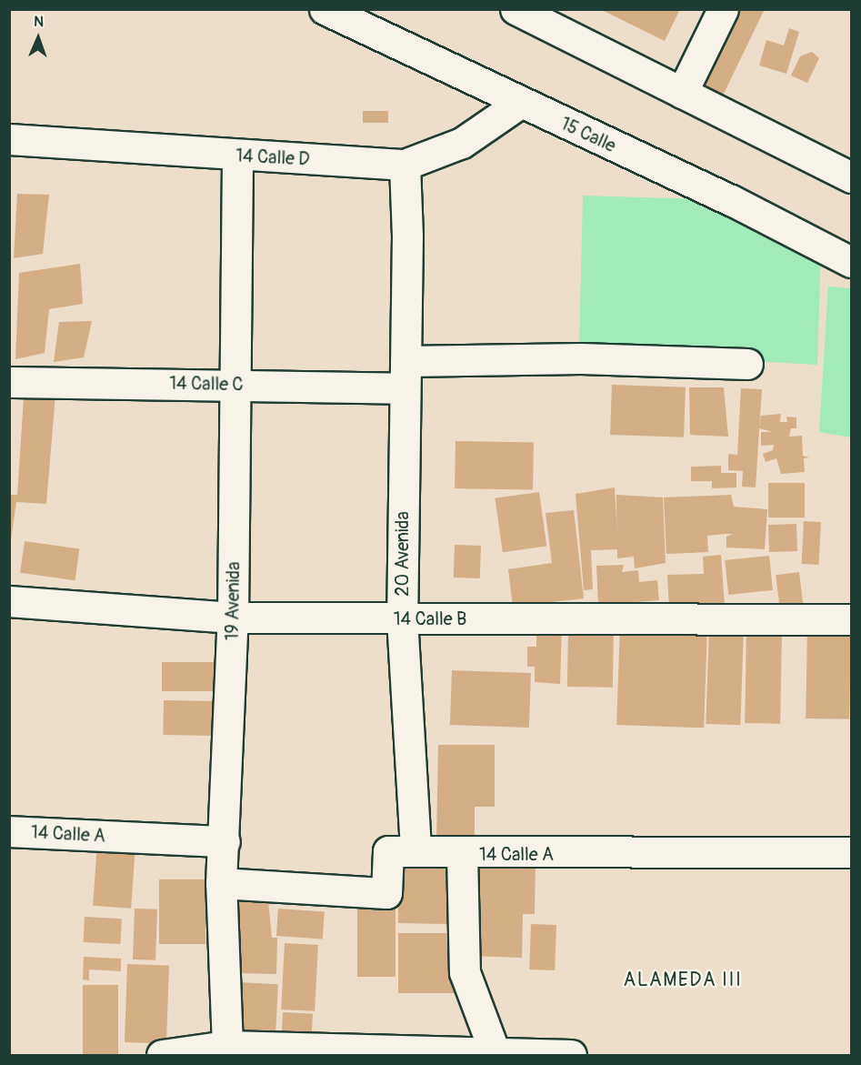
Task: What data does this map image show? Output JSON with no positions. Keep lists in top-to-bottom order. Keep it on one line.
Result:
{"streets":{"street":["15 Calle","14 Calle D","14 Calle C","20 Avenida","19 Avenida","14 Calle B","14 Calle A"]},"crossings":[["15 Calle","14 Calle D"],["14 Calle D","20 Avenida"],["14 Calle D","19 Avenida"],["14 Calle C","20 Avenida"],["14 Calle C","19 Avenida"],["20 Avenida","14 Calle B"],["20 Avenida","14 Calle A"],["19 Avenida","14 Calle B"],["19 Avenida","14 Calle A"]],"districts":["ALAMEDA III"],"north":"top"}
